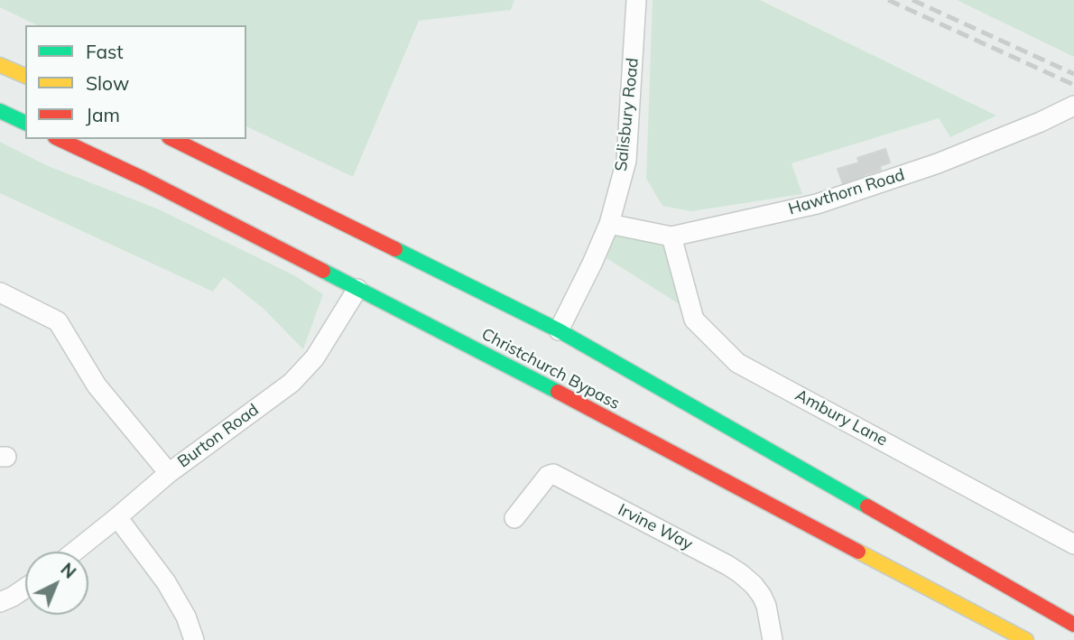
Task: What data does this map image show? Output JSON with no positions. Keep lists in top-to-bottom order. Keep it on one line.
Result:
{"streets":{"main road":["Christchurch Bypass"],"street":["Salisbury Road","Hawthorn Road","Ambury Lane","Burton Road","Irvine Way"]},"crossings":[["Salisbury Road","Hawthorn Road"],["Hawthorn Road","Ambury Lane"],["Christchurch Bypass","Burton Road"]],"legend":["Fast","Slow","Jam"],"north":"top right"}
